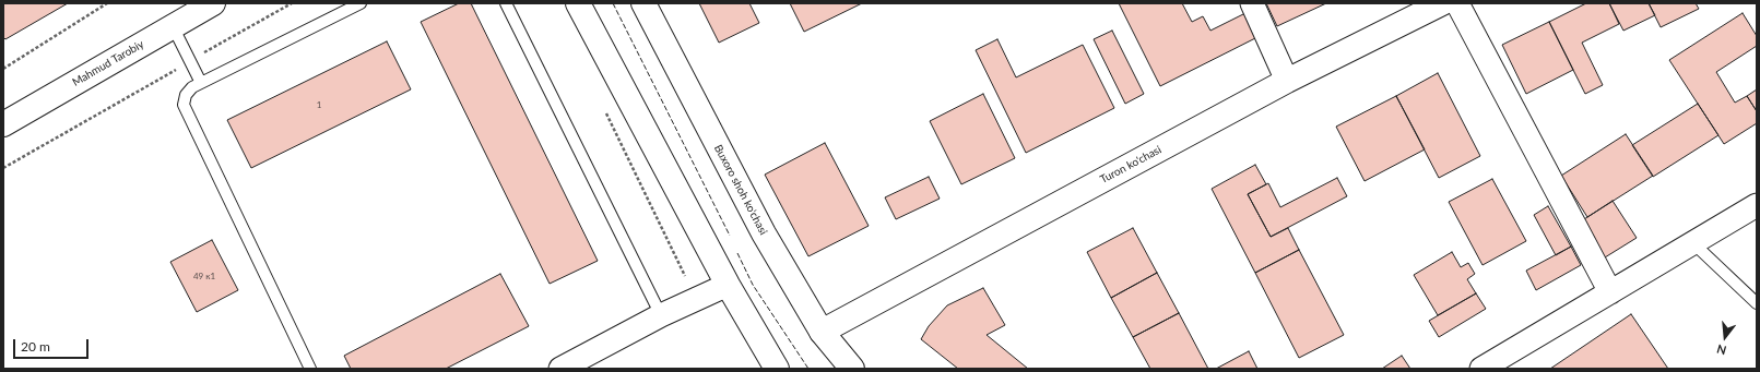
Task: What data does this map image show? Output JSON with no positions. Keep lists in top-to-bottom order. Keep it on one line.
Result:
{"streets":{"main road":["Mahmud Tarobiy","Turon ko'chasi","Buxoro shoh ko'chasi"]},"crossings":[["Turon ko'chasi","Buxoro shoh ko'chasi"]],"house_numbers":["1","49 к1"],"scale_bar":"20 m","north":"bottom"}
